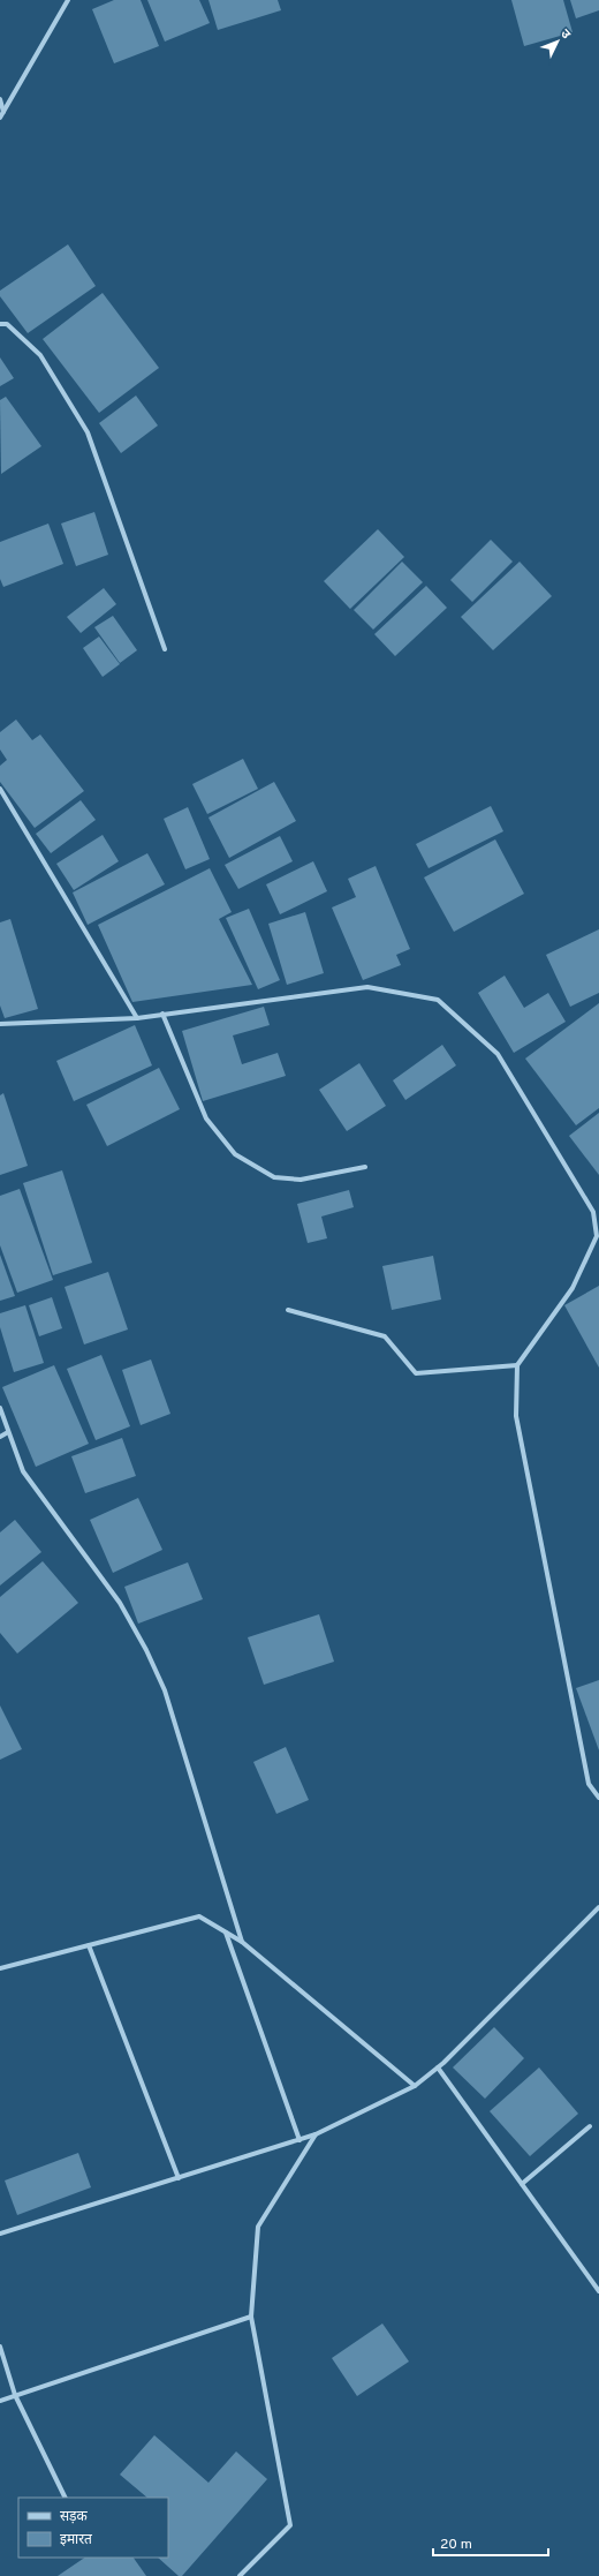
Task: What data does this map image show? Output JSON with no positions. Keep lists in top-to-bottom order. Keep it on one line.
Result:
{"legend":["सड़क","इमारत"],"scale_bar":"20 m","north":"top right"}
